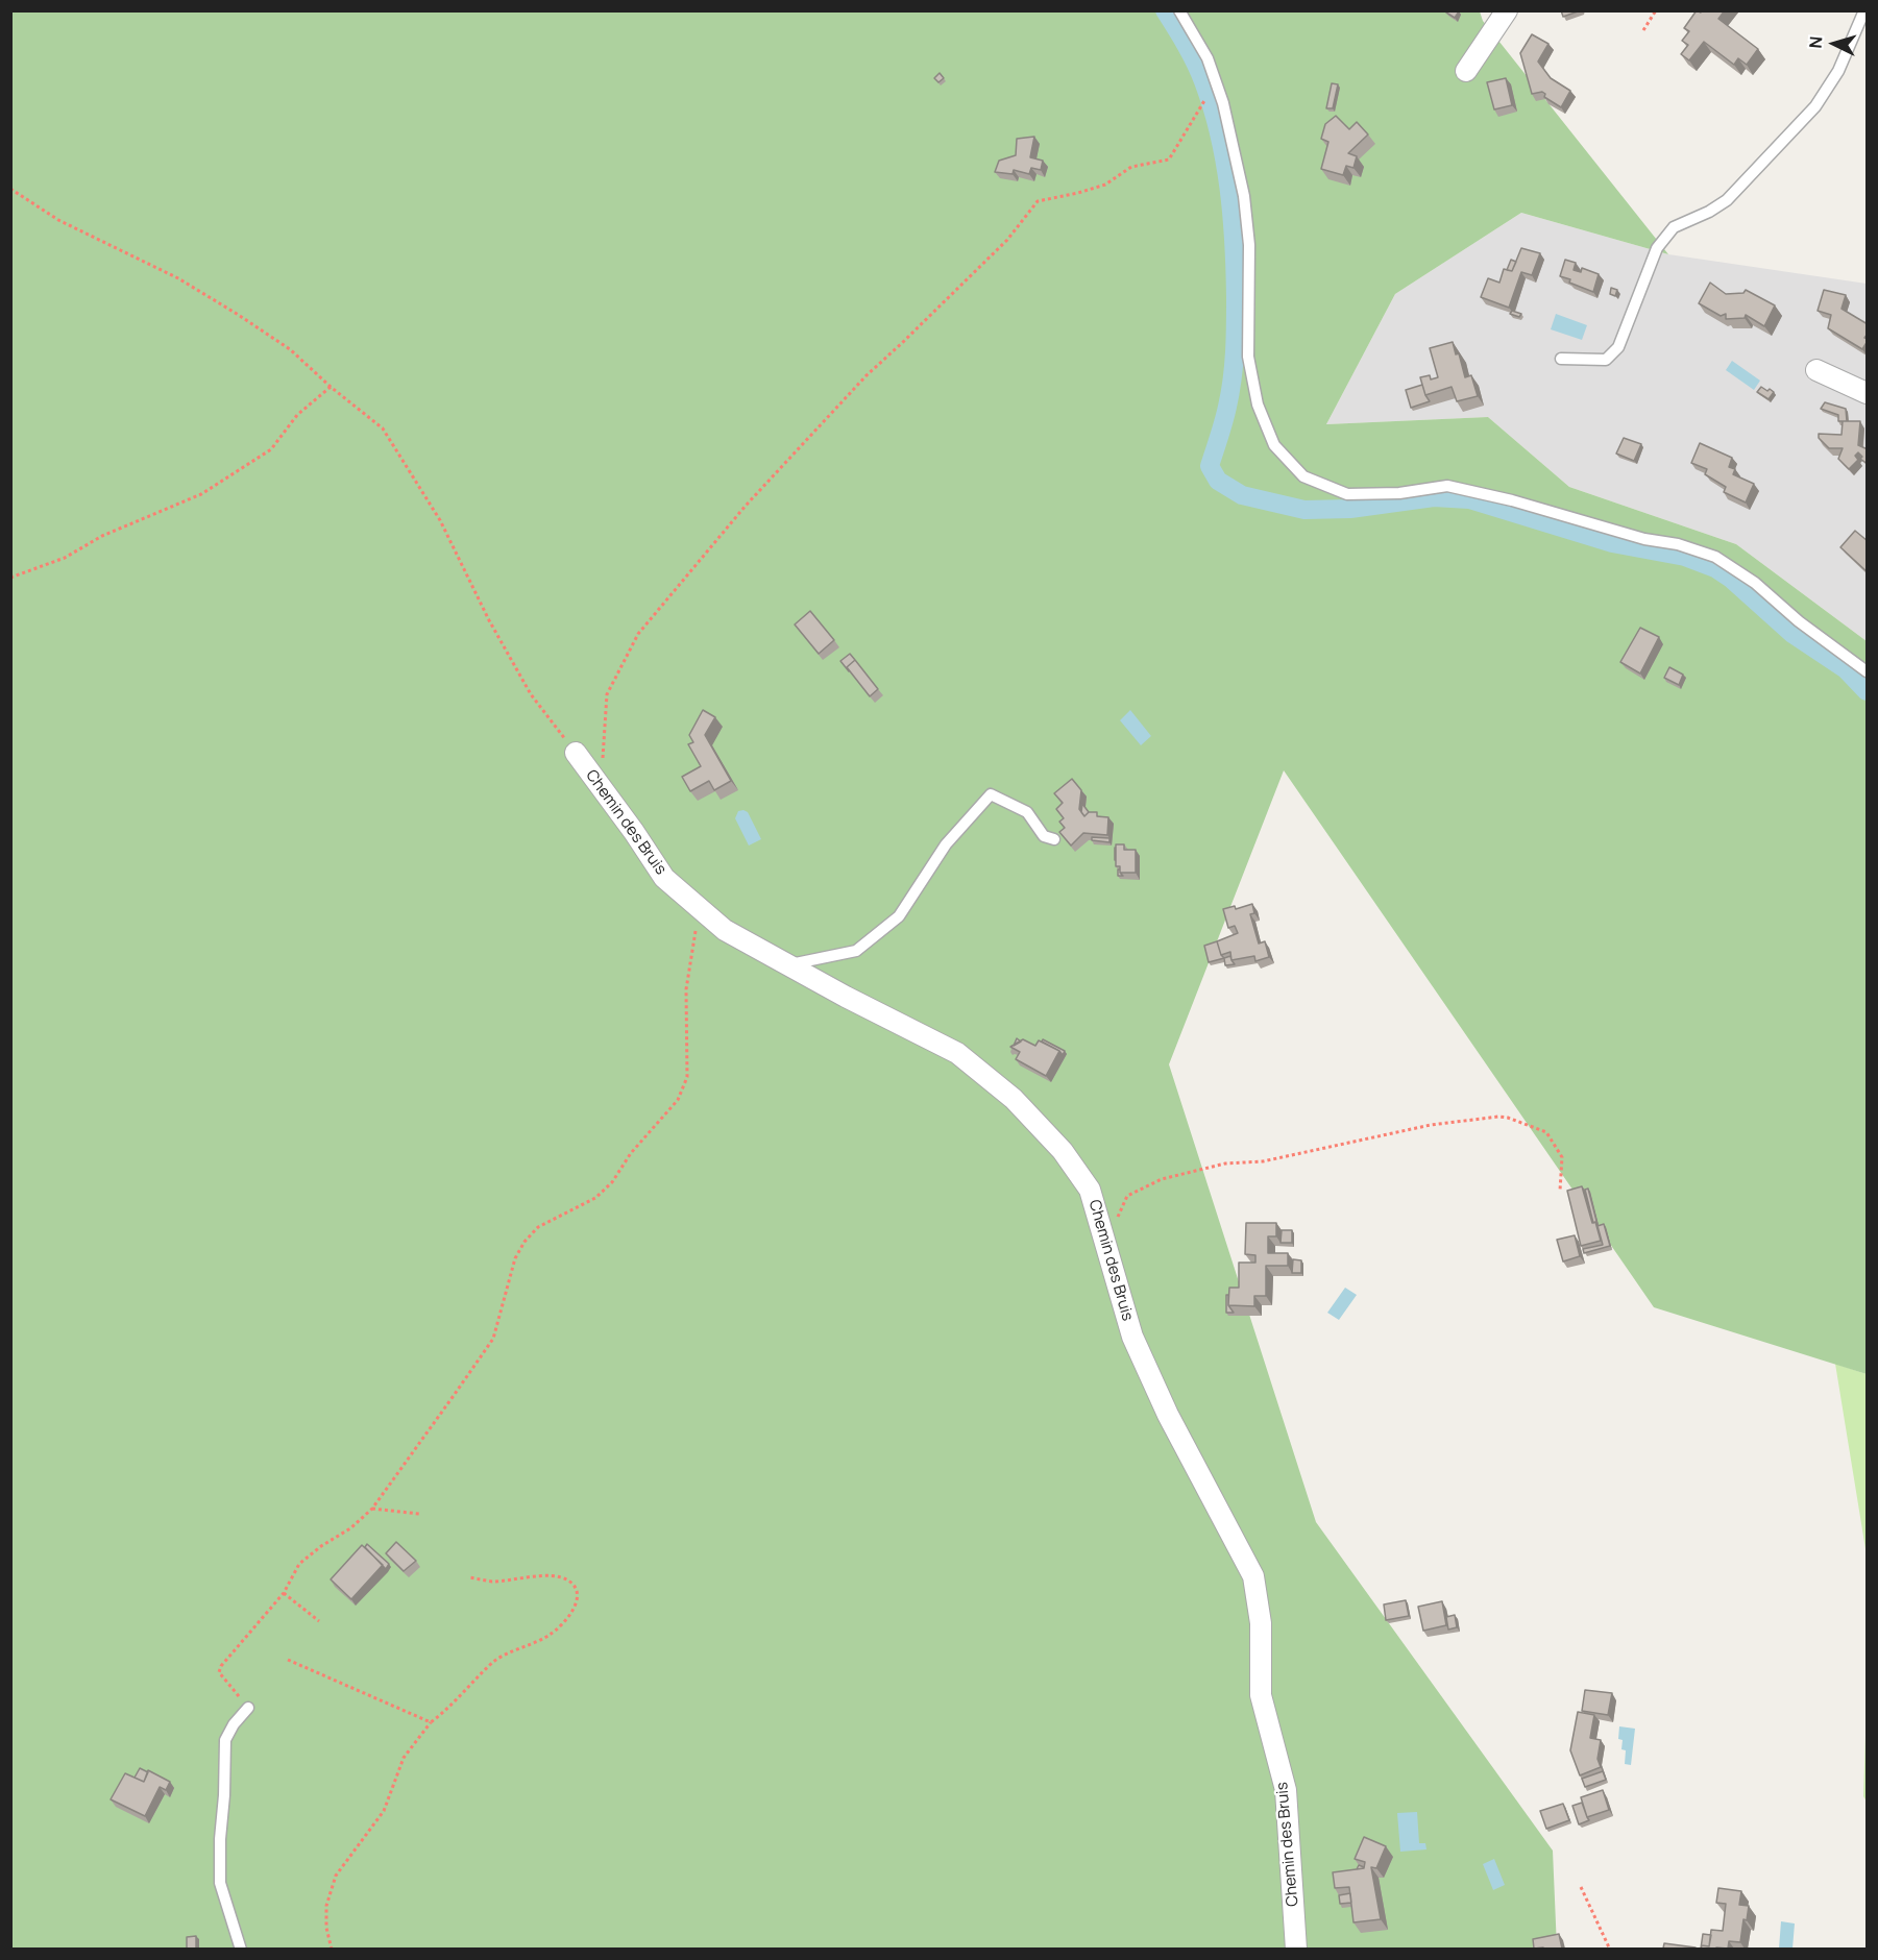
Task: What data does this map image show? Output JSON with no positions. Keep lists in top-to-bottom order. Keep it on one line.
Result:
{"streets":{"street":["Chemin des Bruis"]},"north":"left"}
